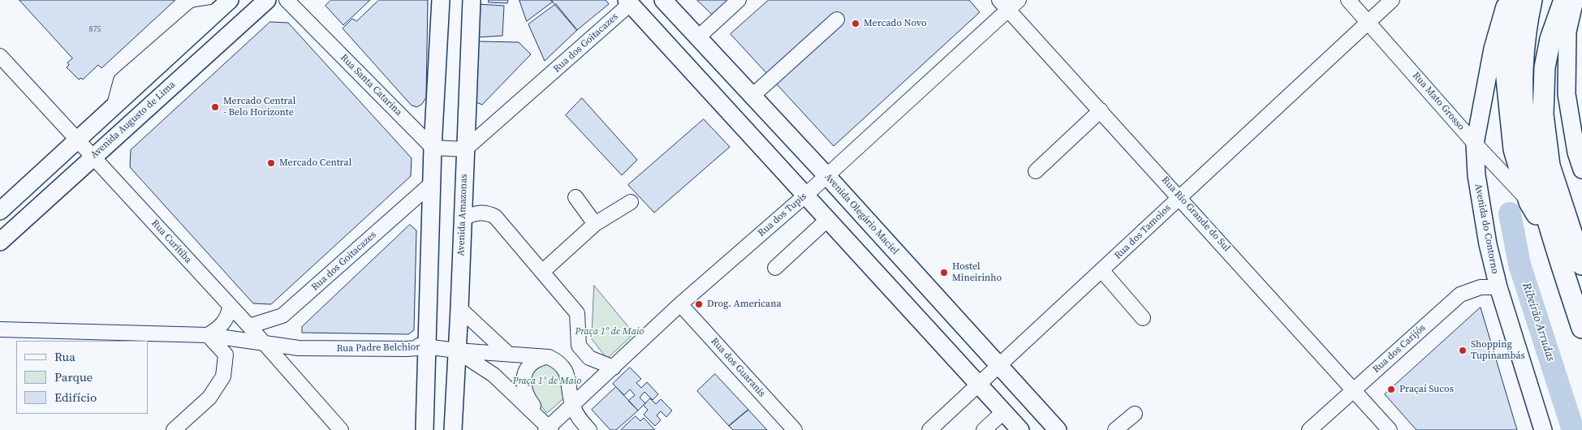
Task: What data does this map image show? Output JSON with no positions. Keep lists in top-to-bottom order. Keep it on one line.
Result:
{"streets":{"main road":["Avenida Augusto de Lima","Avenida Olegário Maciel","Avenida Amazonas","Avenida do Contorno"],"street":["Rua dos Goitacazes","Rua Santa Catarina","Rua Mato Grosso","Rua Rio Grande do Sul","Rua dos Tupis","Rua dos Tamoios","Rua Curitiba","Rua Padre Belchior","Rua dos Carijós","Rua dos Guaranis"]},"crossings":[["Rua dos Goitacazes","Avenida Amazonas"],["Rua dos Goitacazes","Rua Curitiba"],["Rua Mato Grosso","Avenida do Contorno"],["Rua Mato Grosso","Rua dos Tamoios"],["Avenida Augusto de Lima","Rua Curitiba"],["Avenida Olegário Maciel","Rua dos Tupis"],["Avenida Olegário Maciel","Rua dos Tamoios"],["Rua Rio Grande do Sul","Rua dos Tupis"],["Rua Rio Grande do Sul","Rua dos Tamoios"],["Rua Rio Grande do Sul","Rua dos Carijós"],["Avenida Amazonas","Rua Padre Belchior"],["Rua dos Tupis","Rua Padre Belchior"],["Rua dos Tupis","Rua dos Guaranis"],["Avenida do Contorno","Rua dos Carijós"],["Rua Curitiba","Rua Padre Belchior"]],"water":["Ribeirão Arrudas"],"parks":["Praça 1º de Maio","Praça 1° de Maio"],"places":["Mercado Novo","Mercado Central - Belo Horizonte","Mercado Central","Hostel Mineirinho","Drog. Americana","Shopping Tupinambás","Praçaí Sucos"],"house_numbers":["875"],"legend":["Rua","Parque","Edifício"]}
